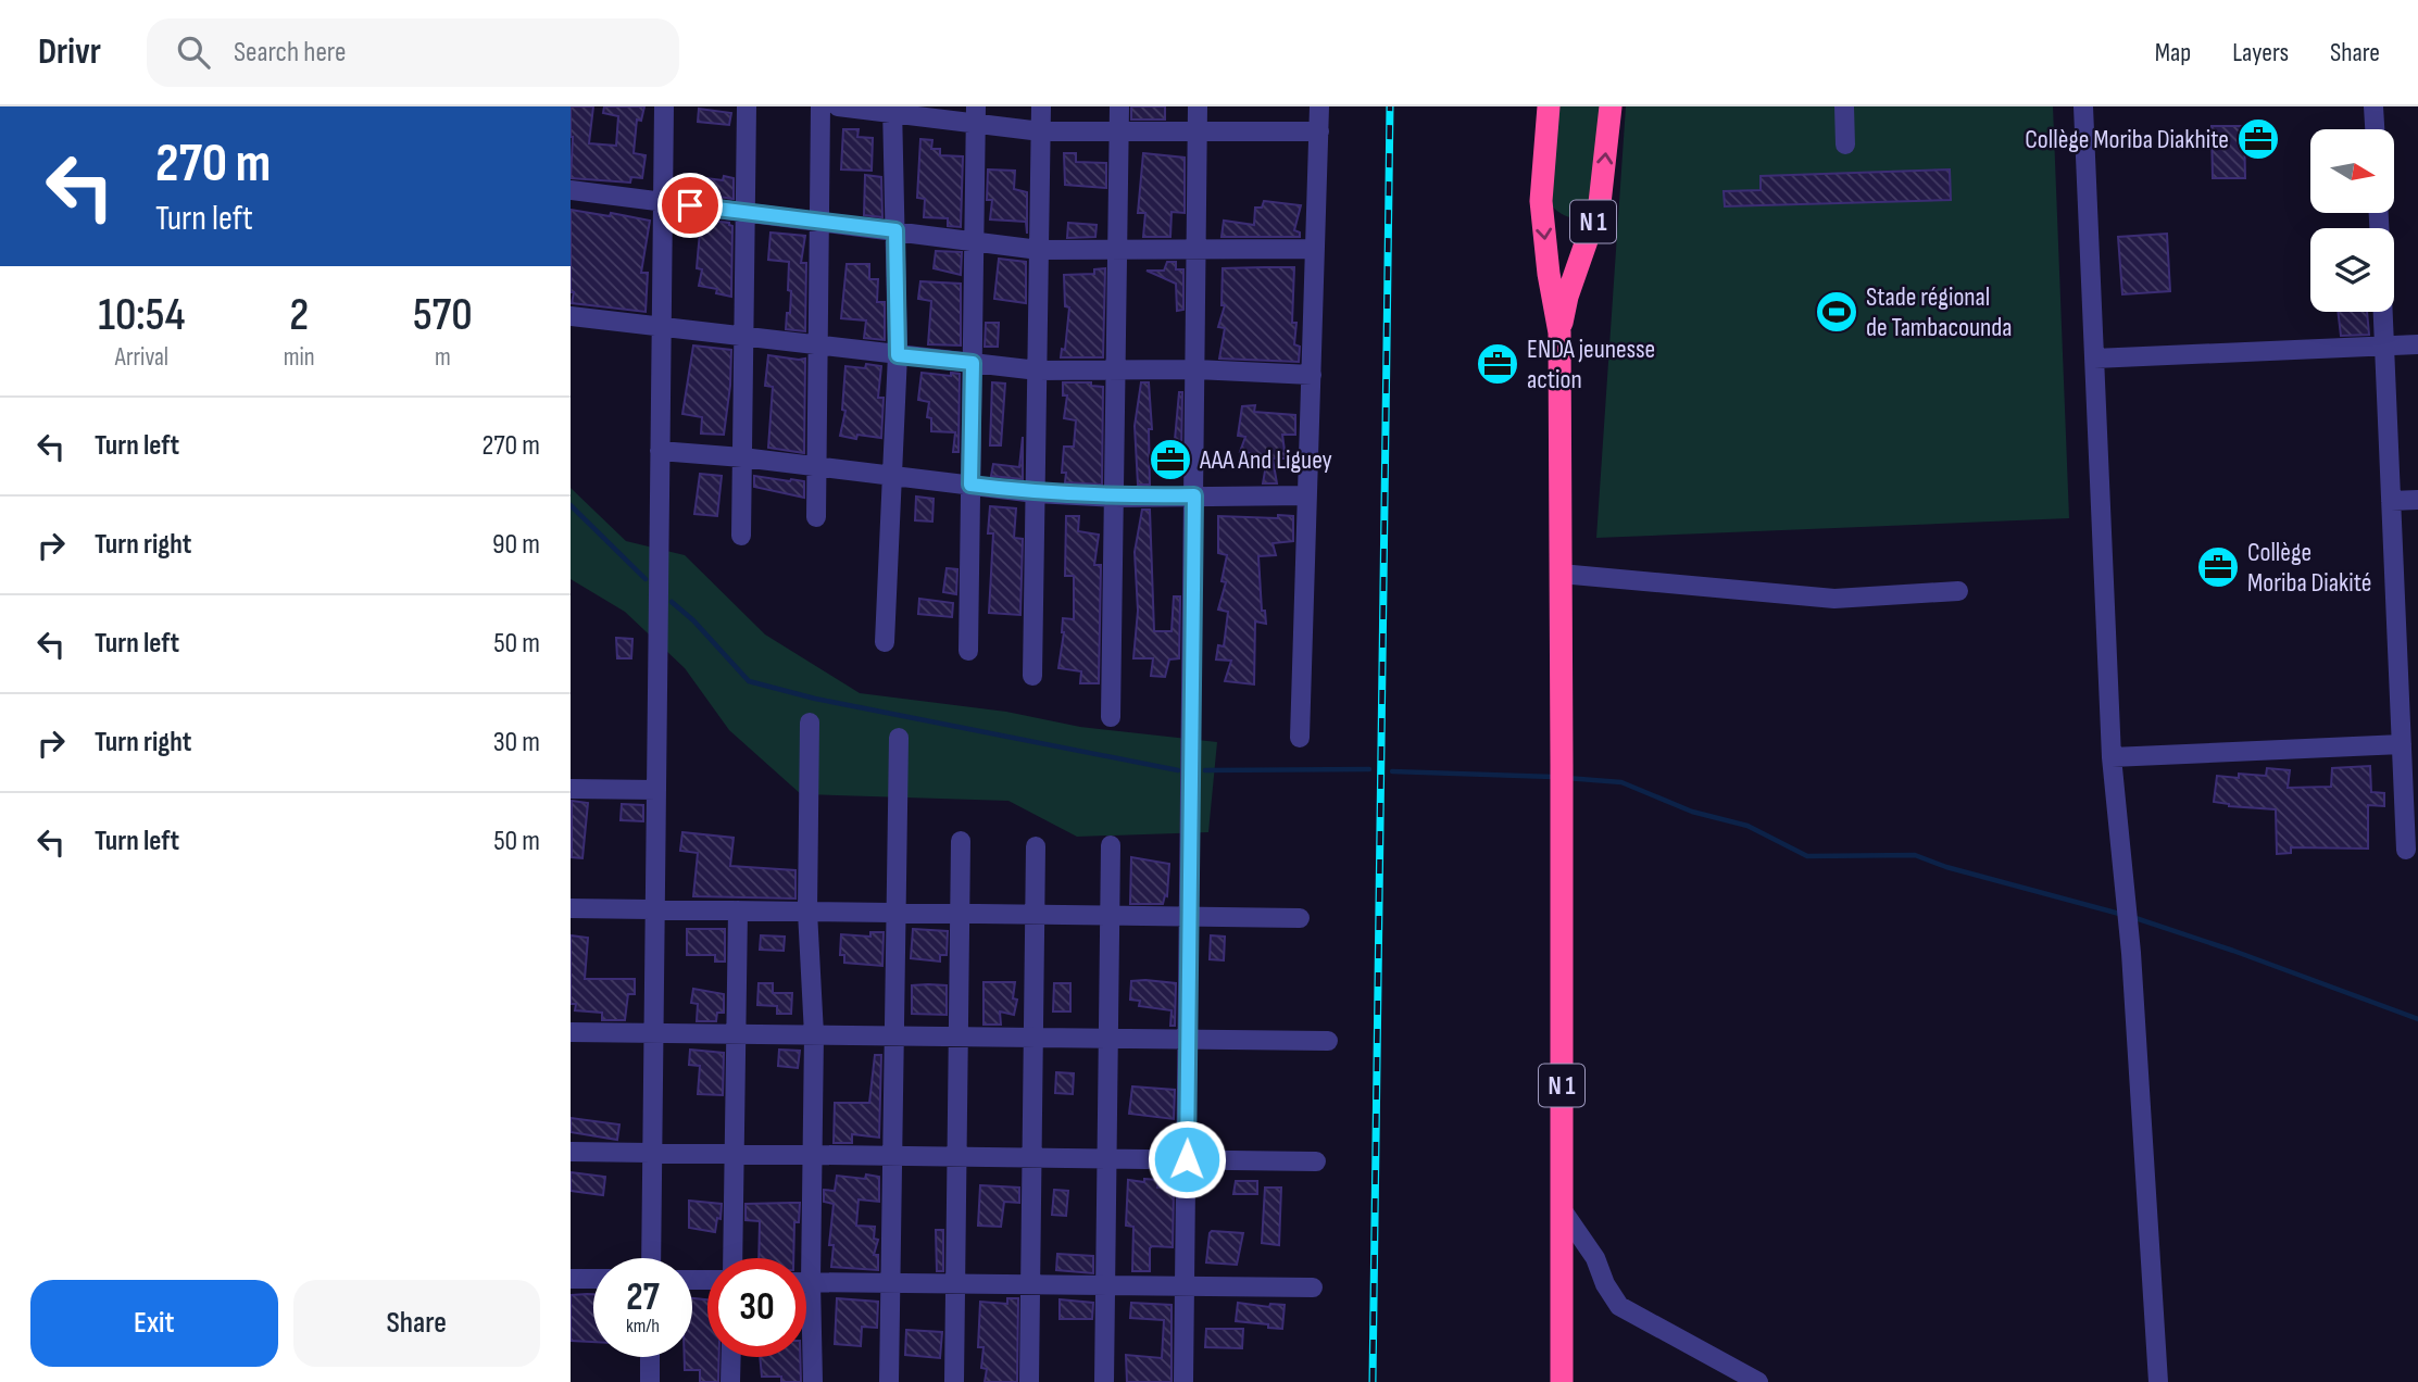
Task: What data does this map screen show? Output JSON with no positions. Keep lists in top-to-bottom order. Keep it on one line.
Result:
{"streets":{"highway":["N 1"]},"places":{"office":["Collège Moriba Diakhite","ENDA jeunesse action","AAA And Liguey","Collège Moriba Diakité"],"sports":["Stade régional de Tambacounda"]},"north":"right","page":{"header":"Drivr","search":"Search here","nav":["Map","Layers","Share"],"turn":["270 m","Turn left"],"eta":["10:54","Arrival","2","min","570","m"],"list":[{"name":"Turn left","value":"270 m"},{"name":"Turn right","value":"90 m"},{"name":"Turn left","value":"50 m"},{"name":"Turn right","value":"30 m"},{"name":"Turn left","value":"50 m"}],"speed":"27 km/h","limit":"30","buttons":["Exit","Share"]}}
